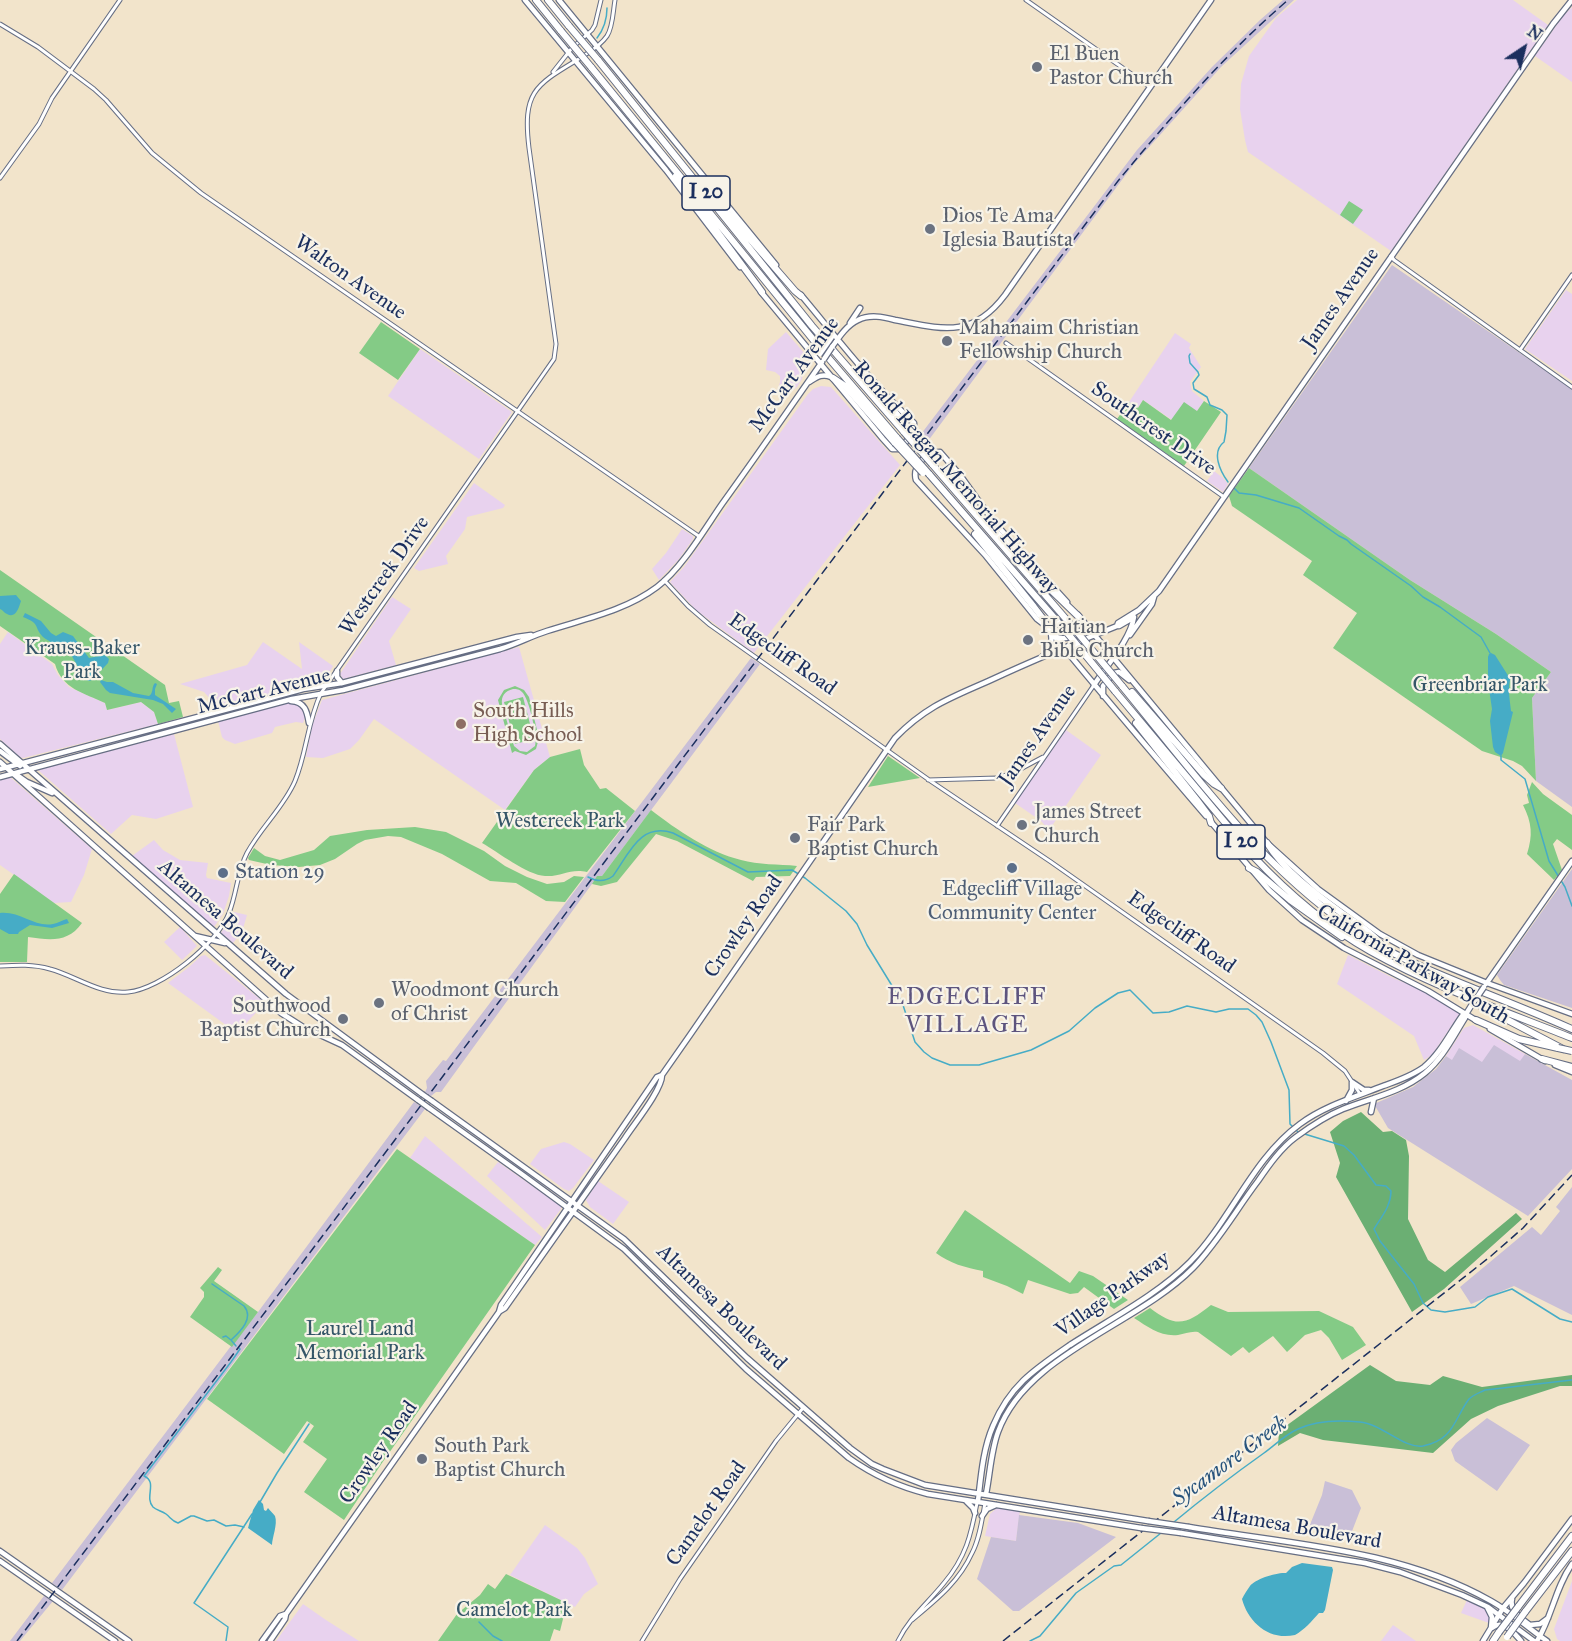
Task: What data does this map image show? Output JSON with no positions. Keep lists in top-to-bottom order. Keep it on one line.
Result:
{"streets":{"highway":["I 20","Ronald Reagan Memorial Highway"],"main road":["James Avenue","McCart Avenue","Altamesa Boulevard","Crowley Road","California Parkway South","Village Parkway"],"street":["Walton Avenue","Southcrest Drive","Westcreek Drive","Edgecliff Road","Camelot Road"]},"crossings":[["Walton Avenue","McCart Avenue"],["Walton Avenue","Westcreek Drive"],["James Avenue","Southcrest Drive"],["James Avenue","Edgecliff Road"],["James Avenue","Crowley Road"],["James Avenue","California Parkway South"],["McCart Avenue","Westcreek Drive"],["McCart Avenue","Edgecliff Road"],["McCart Avenue","Altamesa Boulevard"],["Westcreek Drive","Altamesa Boulevard"],["Edgecliff Road","Crowley Road"],["Edgecliff Road","Village Parkway"],["Altamesa Boulevard","Crowley Road"],["Altamesa Boulevard","Village Parkway"],["Altamesa Boulevard","Camelot Road"],["Crowley Road","California Parkway South"]],"districts":["EDGECLIFF VILLAGE"],"water":["Sycamore Creek"],"parks":["Krauss-Baker Park","Greenbriar Park","Westcreek Park","Laurel Land Memorial Park","Camelot Park"],"places":["El Buen Pastor Church","Dios Te Ama Iglesia Bautista","Mahanaim Christian Fellowship Church","Haitian Bible Church","South Hills High School","James Street Church","Fair Park Baptist Church","Edgecliff Village Community Center","Station 29","Woodmont Church of Christ","Southwood Baptist Church","South Park Baptist Church"],"north":"top right"}
